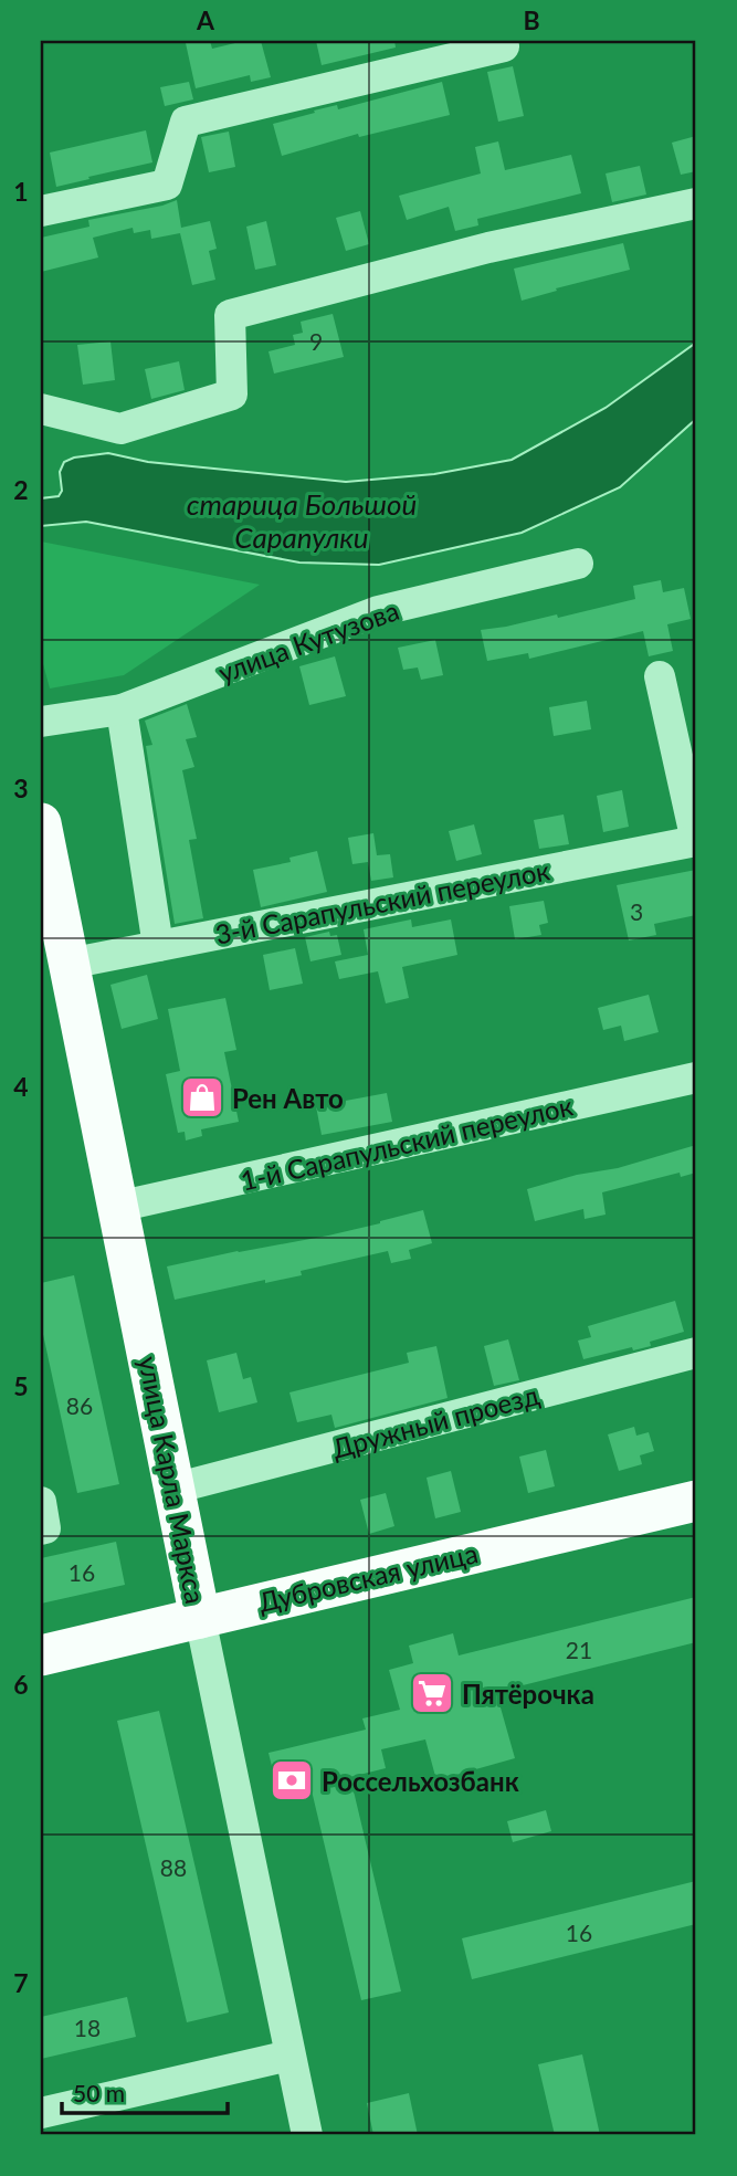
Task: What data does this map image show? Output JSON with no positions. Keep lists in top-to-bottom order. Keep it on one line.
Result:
{"streets":{"main road":["улица Карла Маркса","Дубровская улица"],"street":["улица Кутузова","3-й Сарапульский переулок","1-й Сарапульский переулок","Дружный проезд"]},"crossings":[["3-й Сарапульский переулок","улица Карла Маркса"],["1-й Сарапульский переулок","улица Карла Маркса"],["Дружный проезд","улица Карла Маркса"],["улица Карла Маркса","Дубровская улица"]],"water":["старица Большой Сарапулки"],"places":{"shop":["Рен Авто"],"supermarket":["Пятёрочка"],"bank":["Россельхозбанк"]},"house_numbers":["9","3","86","16","21","88","16","18"],"scale_bar":"50 m","grid":{"columns":["A","B"],"rows":["1","2","3","4","5","6","7"]}}
